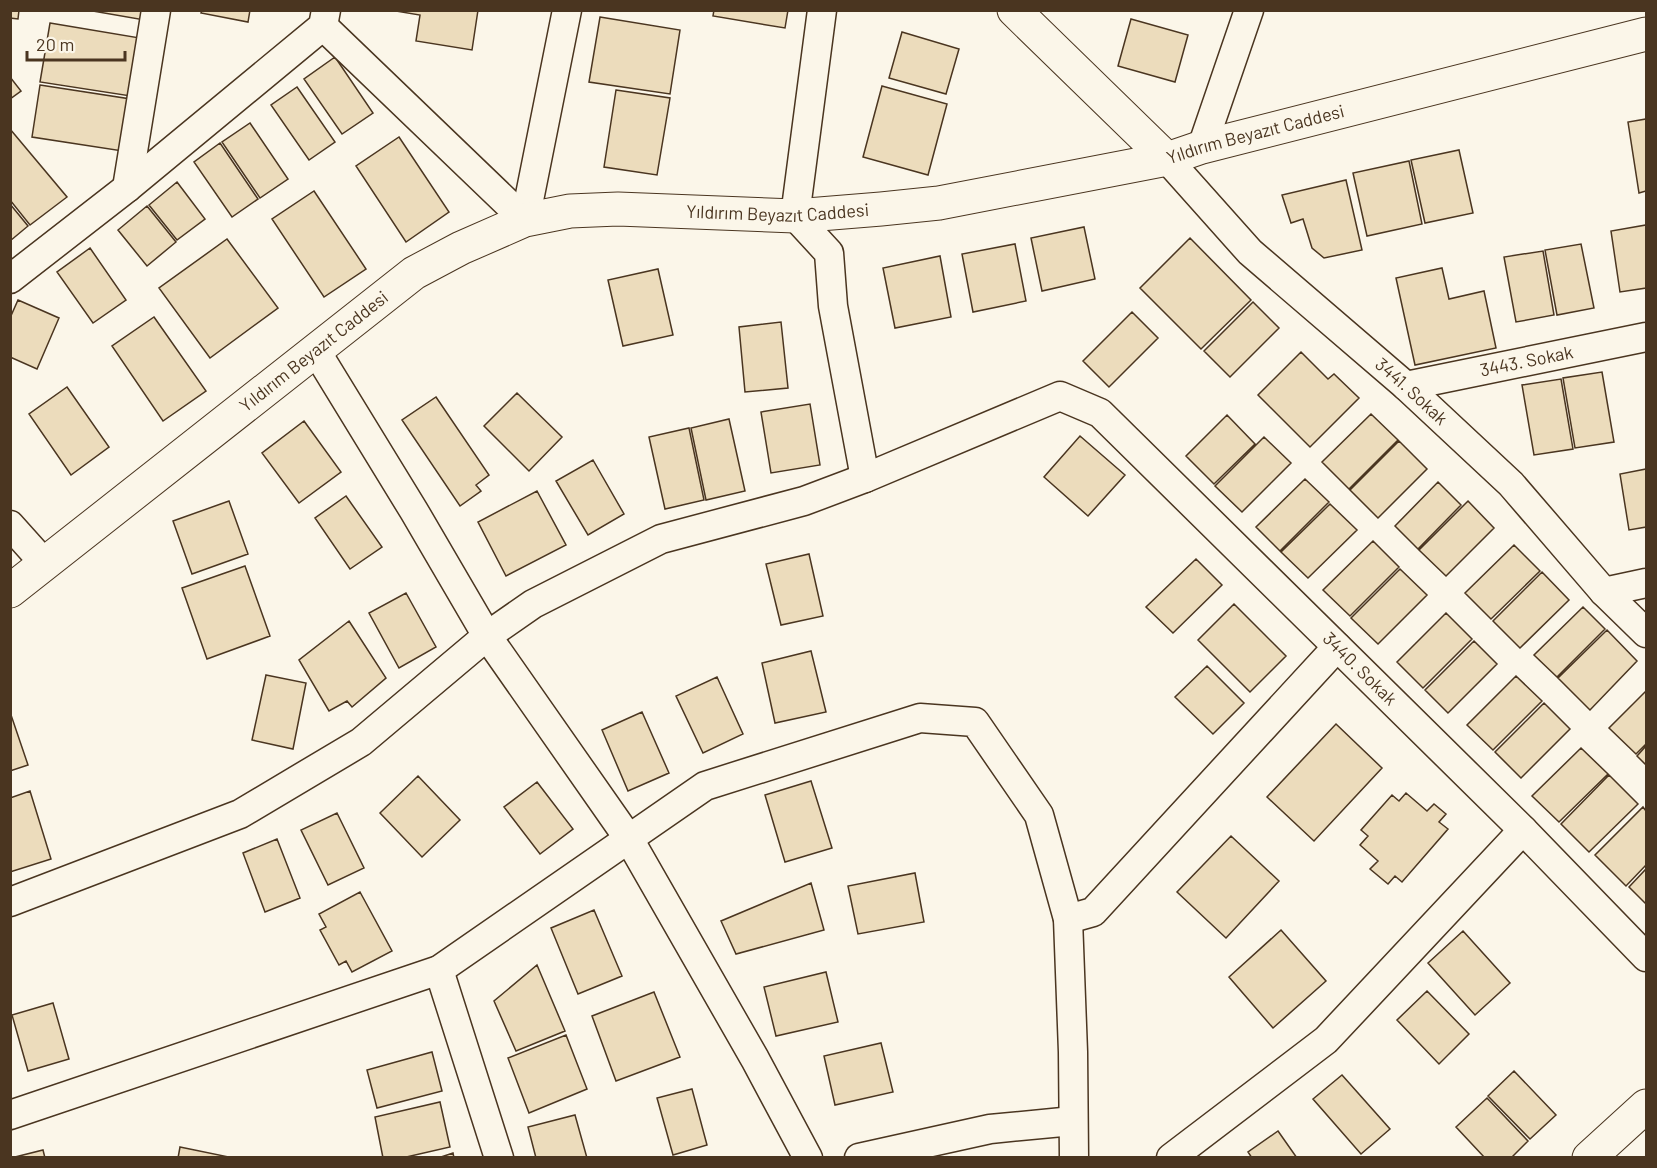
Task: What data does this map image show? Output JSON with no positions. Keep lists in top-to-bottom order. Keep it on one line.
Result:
{"streets":{"main road":["Yıldırım Beyazıt Caddesi"],"street":["3443. Sokak","3441. Sokak","3440. Sokak"]},"crossings":[["Yıldırım Beyazıt Caddesi","3441. Sokak"],["3443. Sokak","3441. Sokak"]],"scale_bar":"20 m"}
